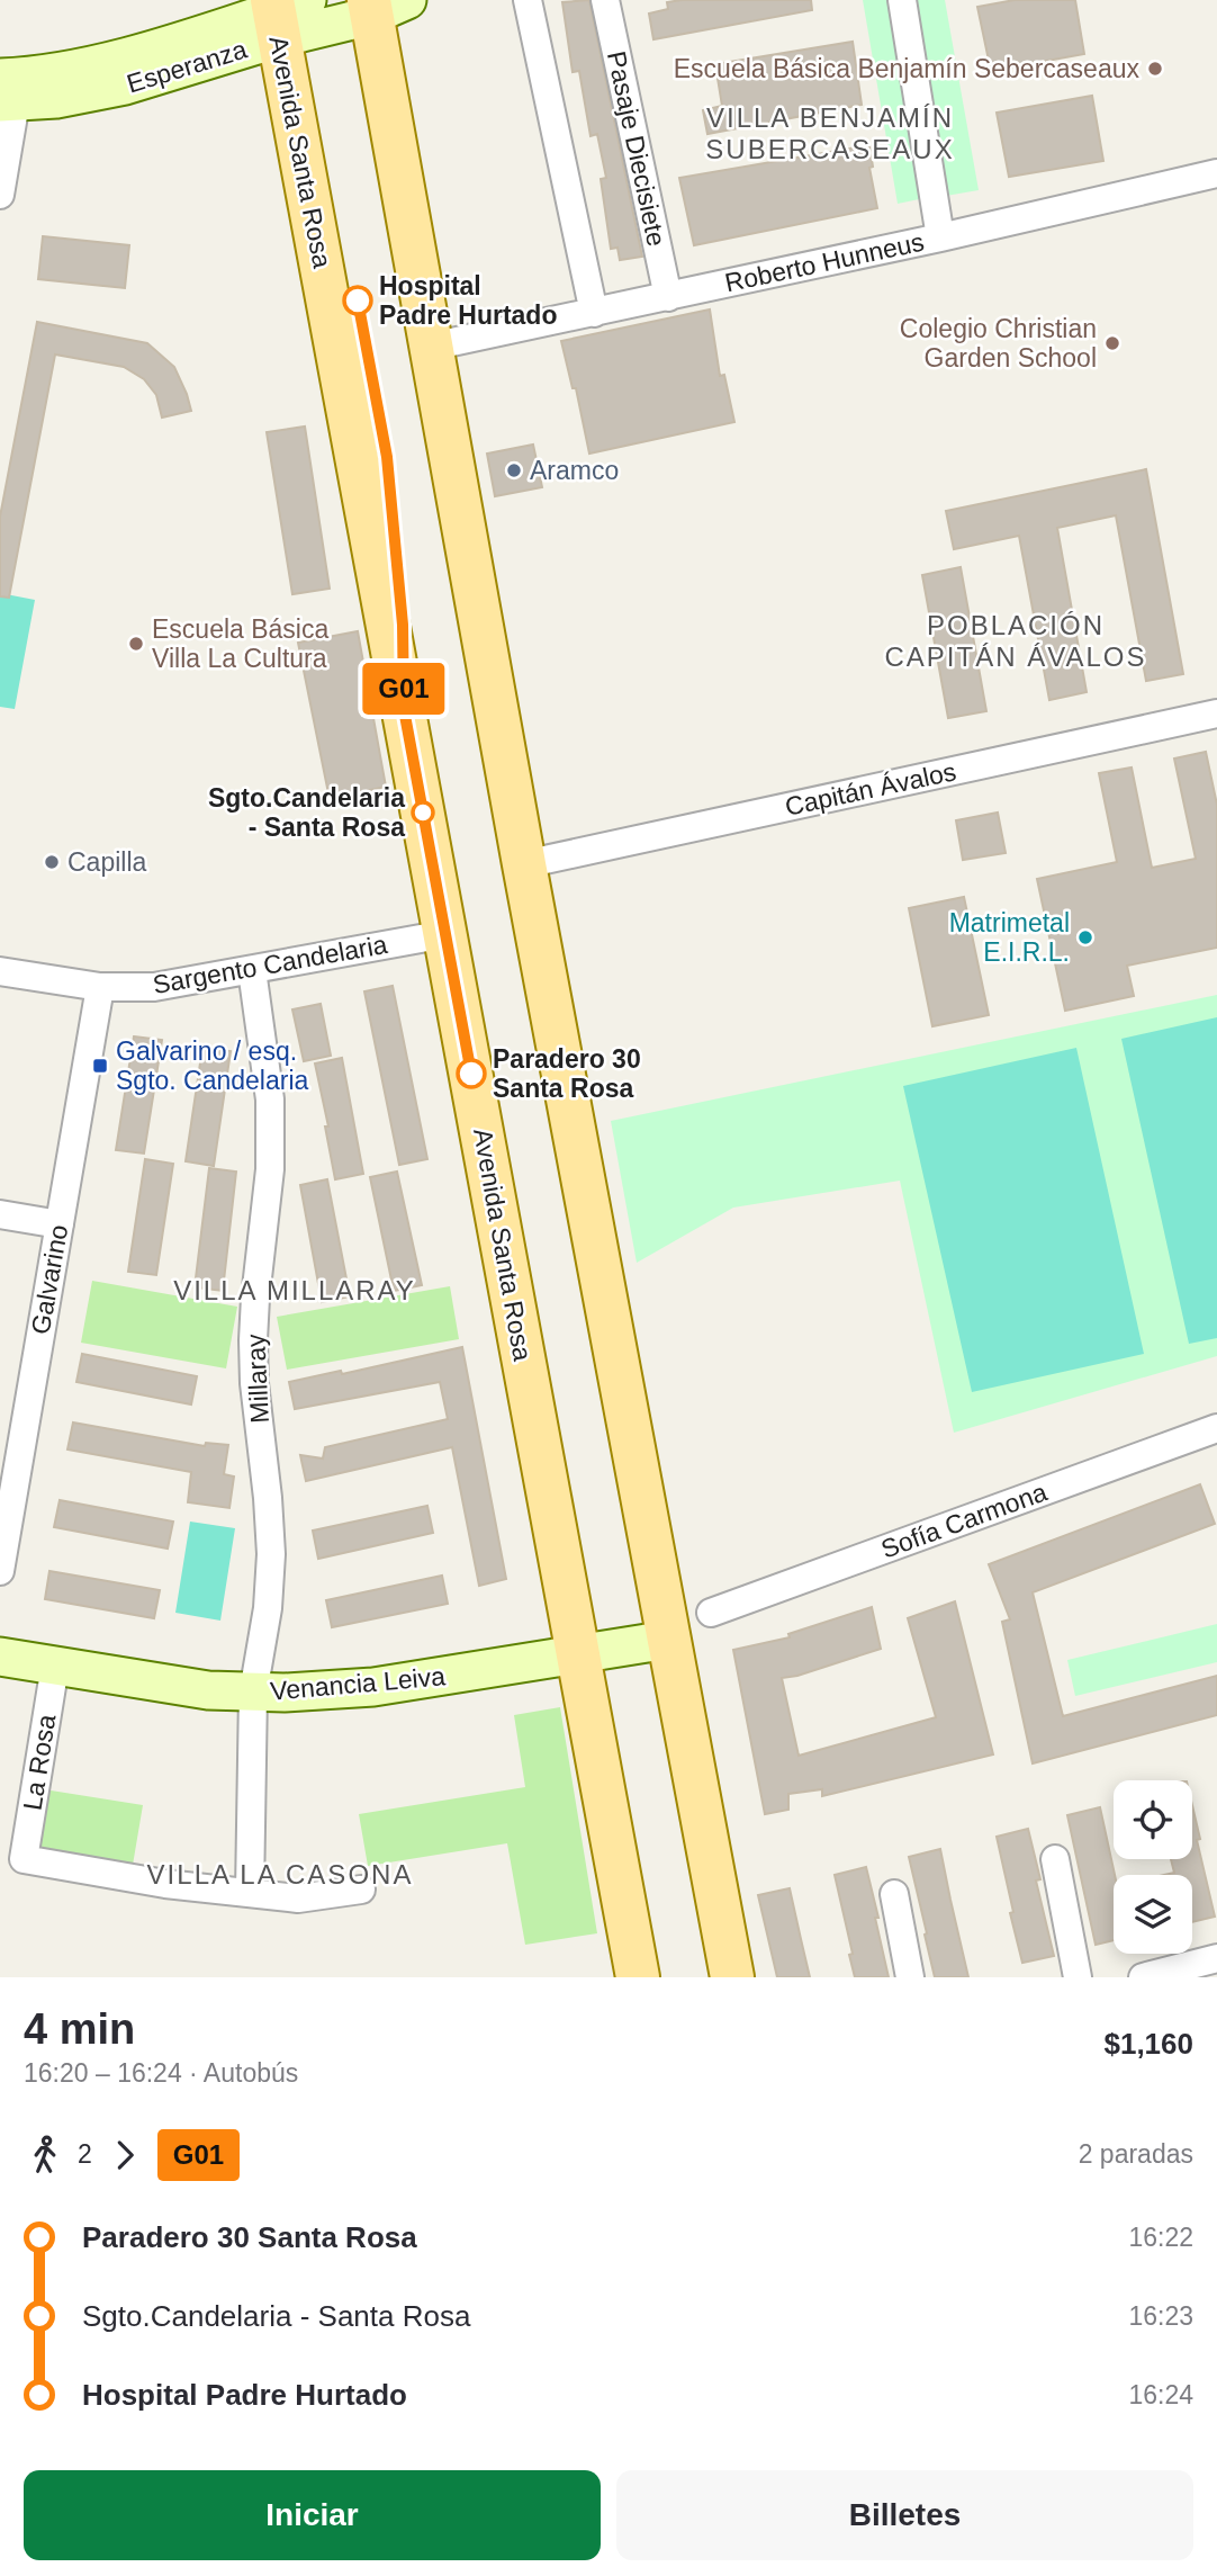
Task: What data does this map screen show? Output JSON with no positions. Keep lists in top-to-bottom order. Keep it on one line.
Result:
{"streets":{"main road":["Avenida Santa Rosa"],"street":["Esperanza","Pasaje Diecisiete","Roberto Hunneus","Capitán Ávalos","Sargento Candelaria","Galvarino","Millaray","Sofía Carmona","Venancia Leiva","La Rosa"]},"crossings":[["Esperanza","Avenida Santa Rosa"],["Pasaje Diecisiete","Roberto Hunneus"],["Avenida Santa Rosa","Sargento Candelaria"],["Avenida Santa Rosa","Venancia Leiva"],["Sargento Candelaria","Galvarino"],["Sargento Candelaria","Millaray"],["Millaray","Venancia Leiva"],["Millaray","La Rosa"],["Venancia Leiva","La Rosa"]],"districts":["VILLA BENJAMÍN SUBERCASEAUX","POBLACIÓN CAPITÁN ÁVALOS","VILLA MILLARAY","VILLA LA CASONA"],"places":{"other":["Escuela Básica Benjamín Sebercaseaux","Hospital Padre Hurtado","Colegio Christian Garden School","Aramco","Escuela Básica Villa La Cultura","Sgto.Candelaria - Santa Rosa","Capilla","Matrimetal E.I.R.L.","Paradero 30 Santa Rosa"],"transit":["Galvarino / esq. Sgto. Candelaria"]},"lines":["bus line G01"],"page":{"on_map":"G01","heading":["4 min","16:20 – 16:24 · Autobús","$1,160"],"legs":["2","G01","2 paradas"],"list":[{"name":"Paradero 30 Santa Rosa","value":"16:22"},{"name":"Sgto.Candelaria - Santa Rosa","value":"16:23"},{"name":"Hospital Padre Hurtado","value":"16:24"}],"buttons":["Iniciar","Billetes"]}}
